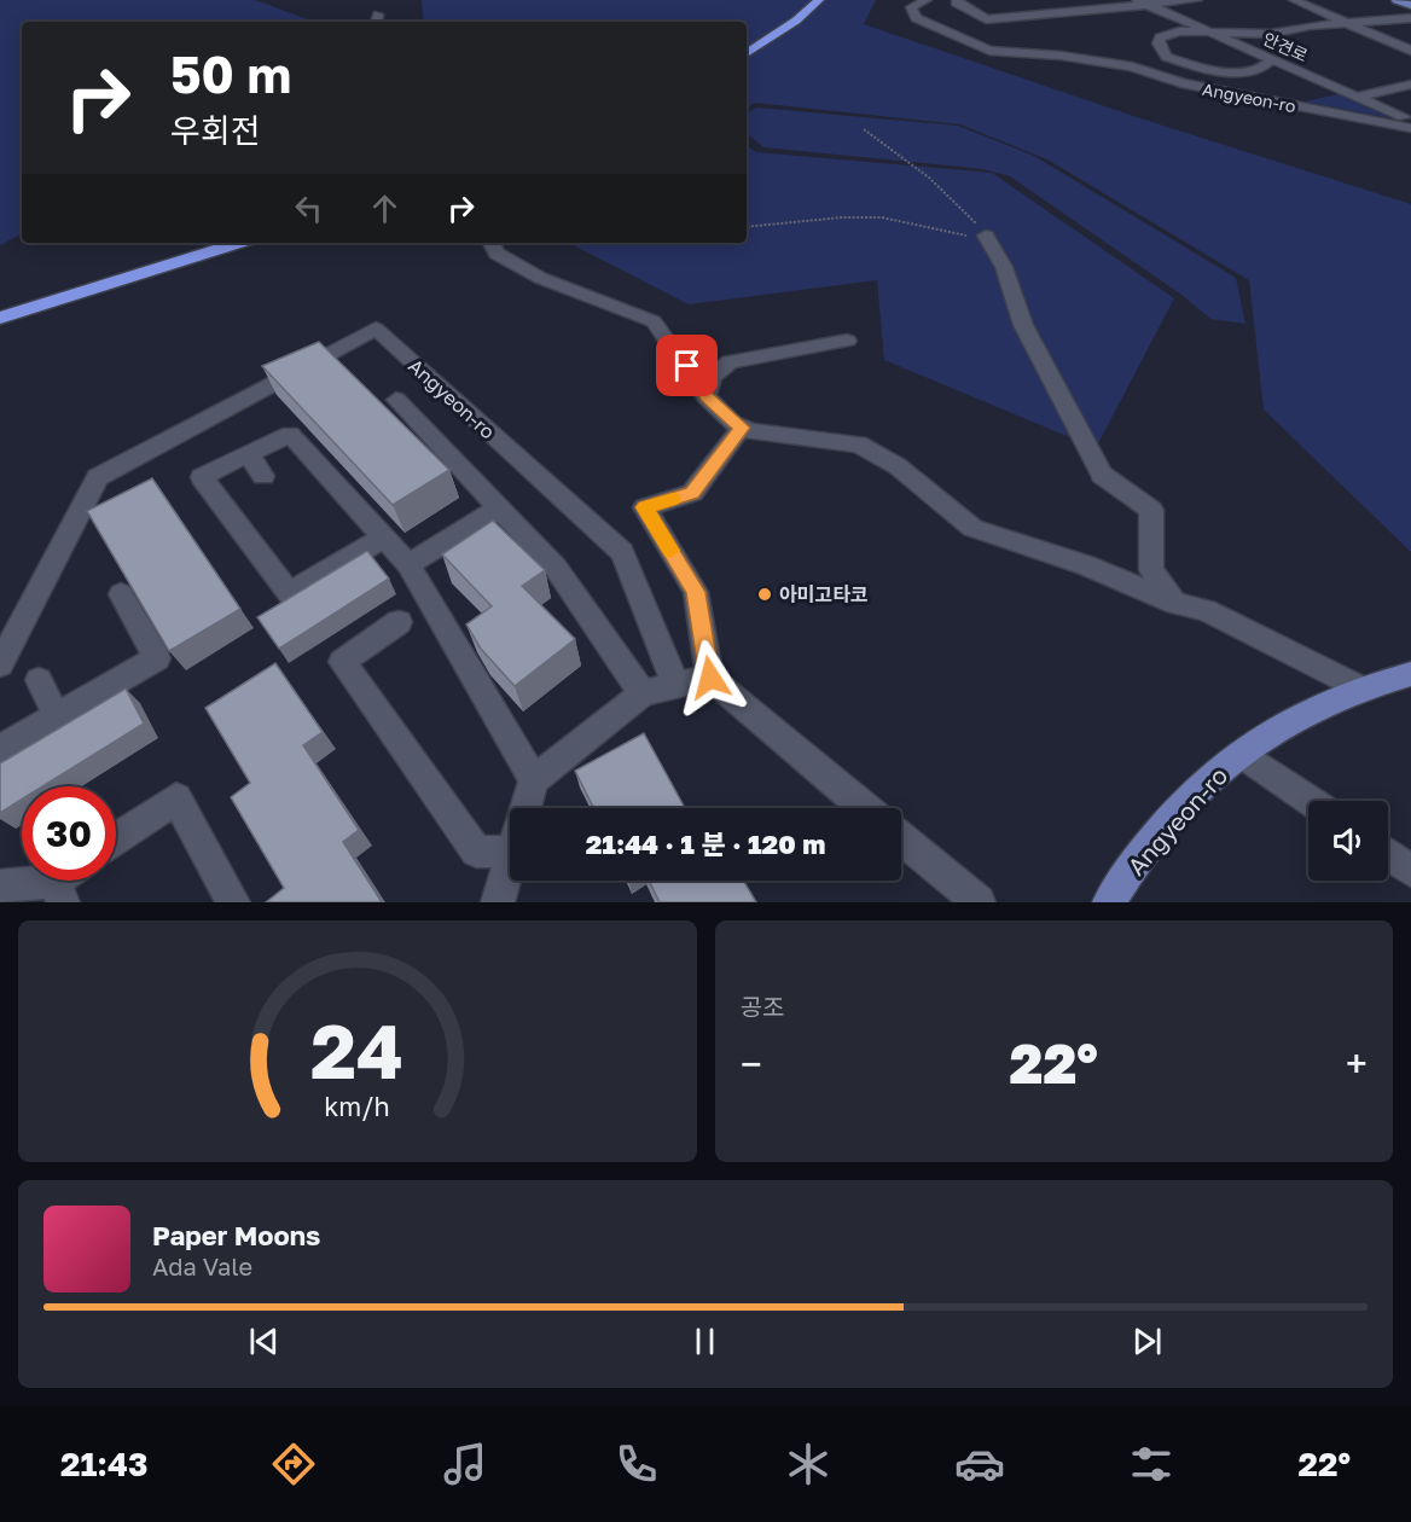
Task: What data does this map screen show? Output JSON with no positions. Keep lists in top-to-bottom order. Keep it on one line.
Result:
{"streets":{"main road":["Angyeon-ro"],"street":["안견로"]},"places":["아미고타코"],"page":{"turn":["50 m","우회전"],"limit":"30","trip":"21:44 · 1 분 · 120 m","tile":"공조","heat":["−","22°","+"],"song":["Paper Moons","Ada Vale"],"tabs":["21:43","22°"],"gauge":["24","km/h"]}}
